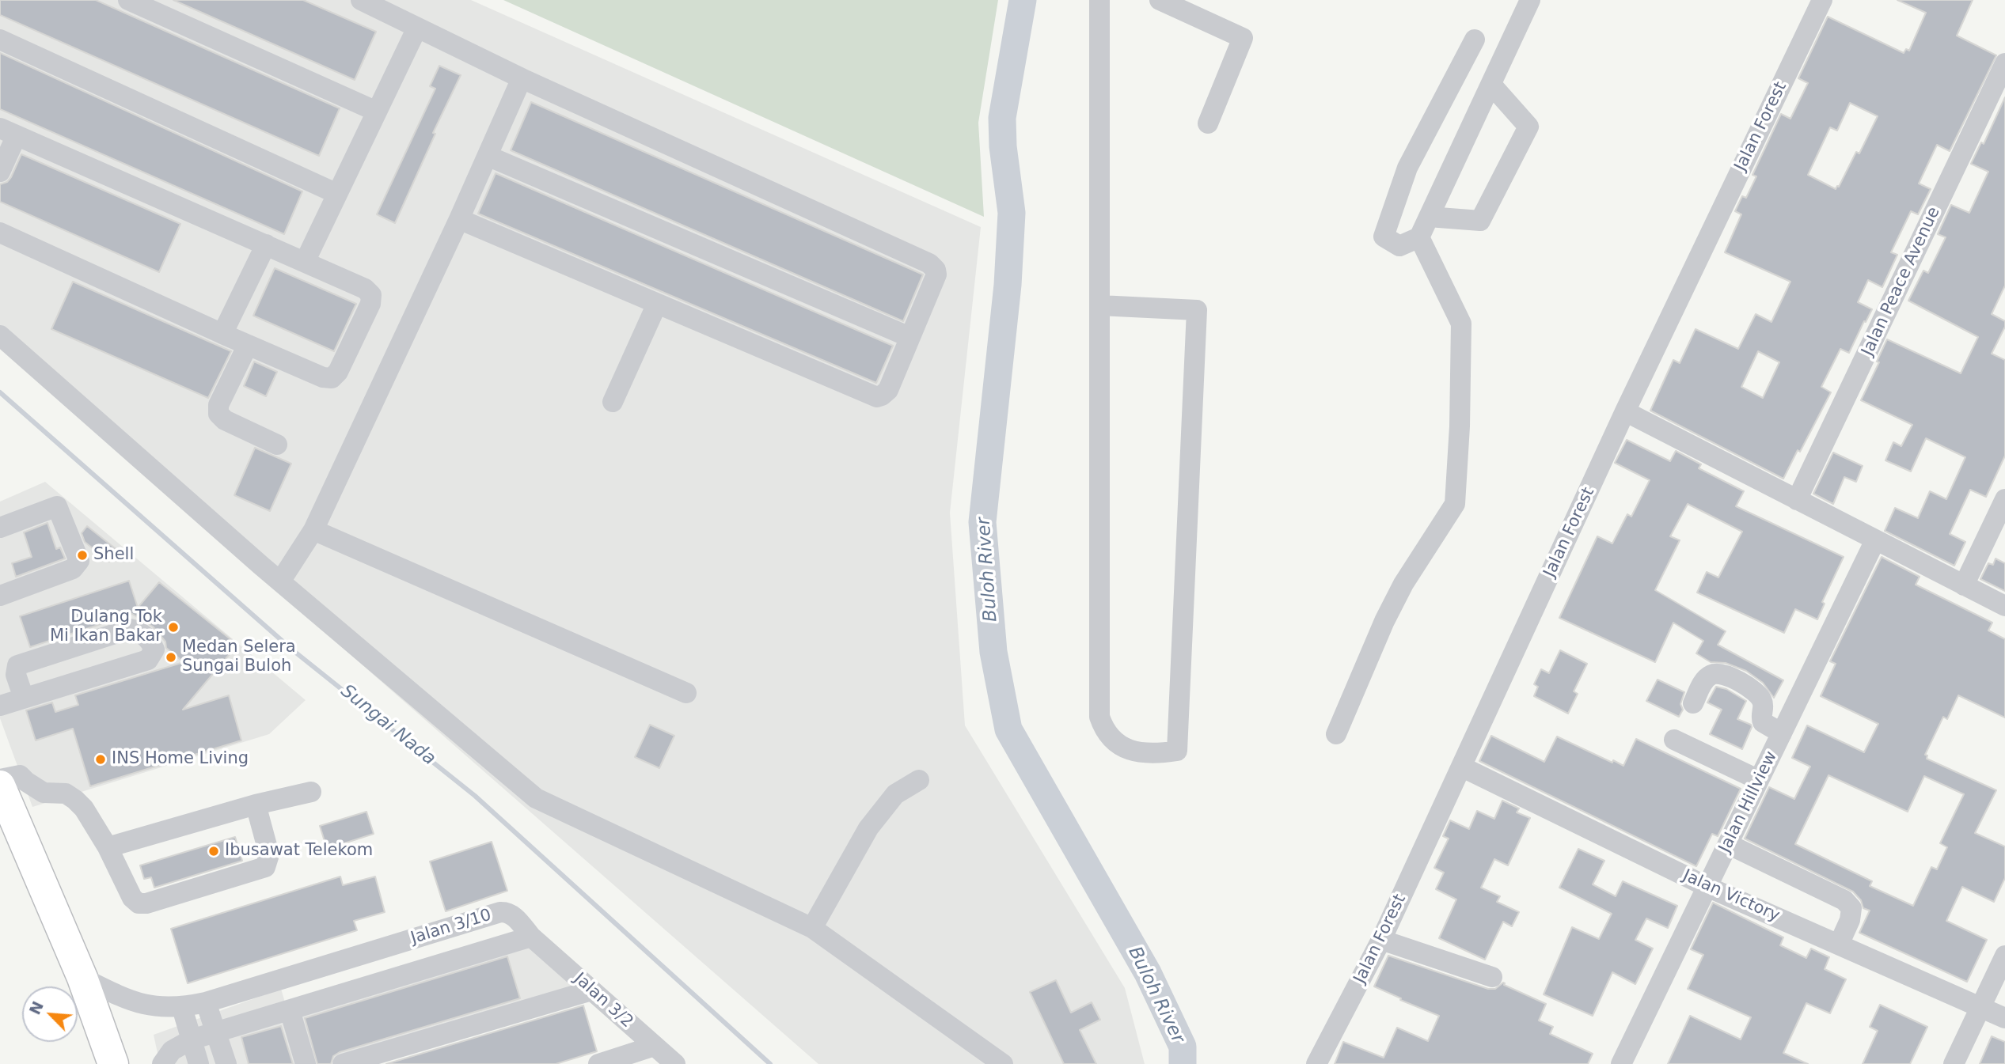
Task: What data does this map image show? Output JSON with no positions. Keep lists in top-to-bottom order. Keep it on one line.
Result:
{"streets":{"street":["Jalan Forest","Jalan Peace Avenue","Jalan Hillview","Jalan Victory","Jalan 3/10","Jalan 3/2"]},"crossings":[["Jalan Forest","Jalan Victory"],["Jalan Hillview","Jalan Victory"],["Jalan 3/10","Jalan 3/2"]],"water":["Buloh River","Sungai Nada"],"places":["Shell","Dulang Tok Mi Ikan Bakar","Medan Selera Sungai Buloh","INS Home Living","Ibusawat Telekom"],"north":"top left"}
